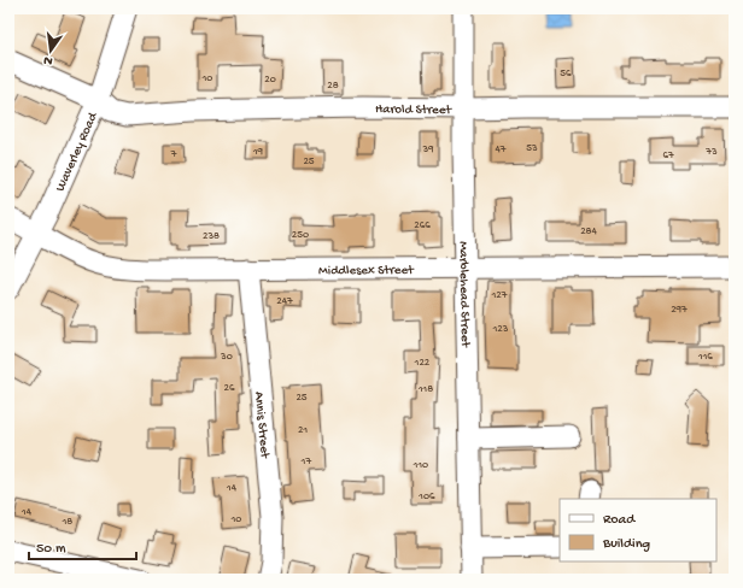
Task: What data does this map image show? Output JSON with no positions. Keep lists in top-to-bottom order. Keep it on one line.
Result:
{"streets":{"street":["Harold Street","Waverley Road","Middlesex Street","Marblehead Street","Annis Street"]},"crossings":[["Harold Street","Waverley Road"],["Harold Street","Marblehead Street"],["Waverley Road","Middlesex Street"],["Middlesex Street","Marblehead Street"],["Middlesex Street","Annis Street"]],"house_numbers":["56","10","20","28","53","39","47","19","73","7","67","25","266","284","250","238","127","247","297","123","30","116","122","26","118","25","21","17","110","14","106","14","10","18"],"legend":["Road","Building"],"scale_bar":"50 m","north":"bottom"}
